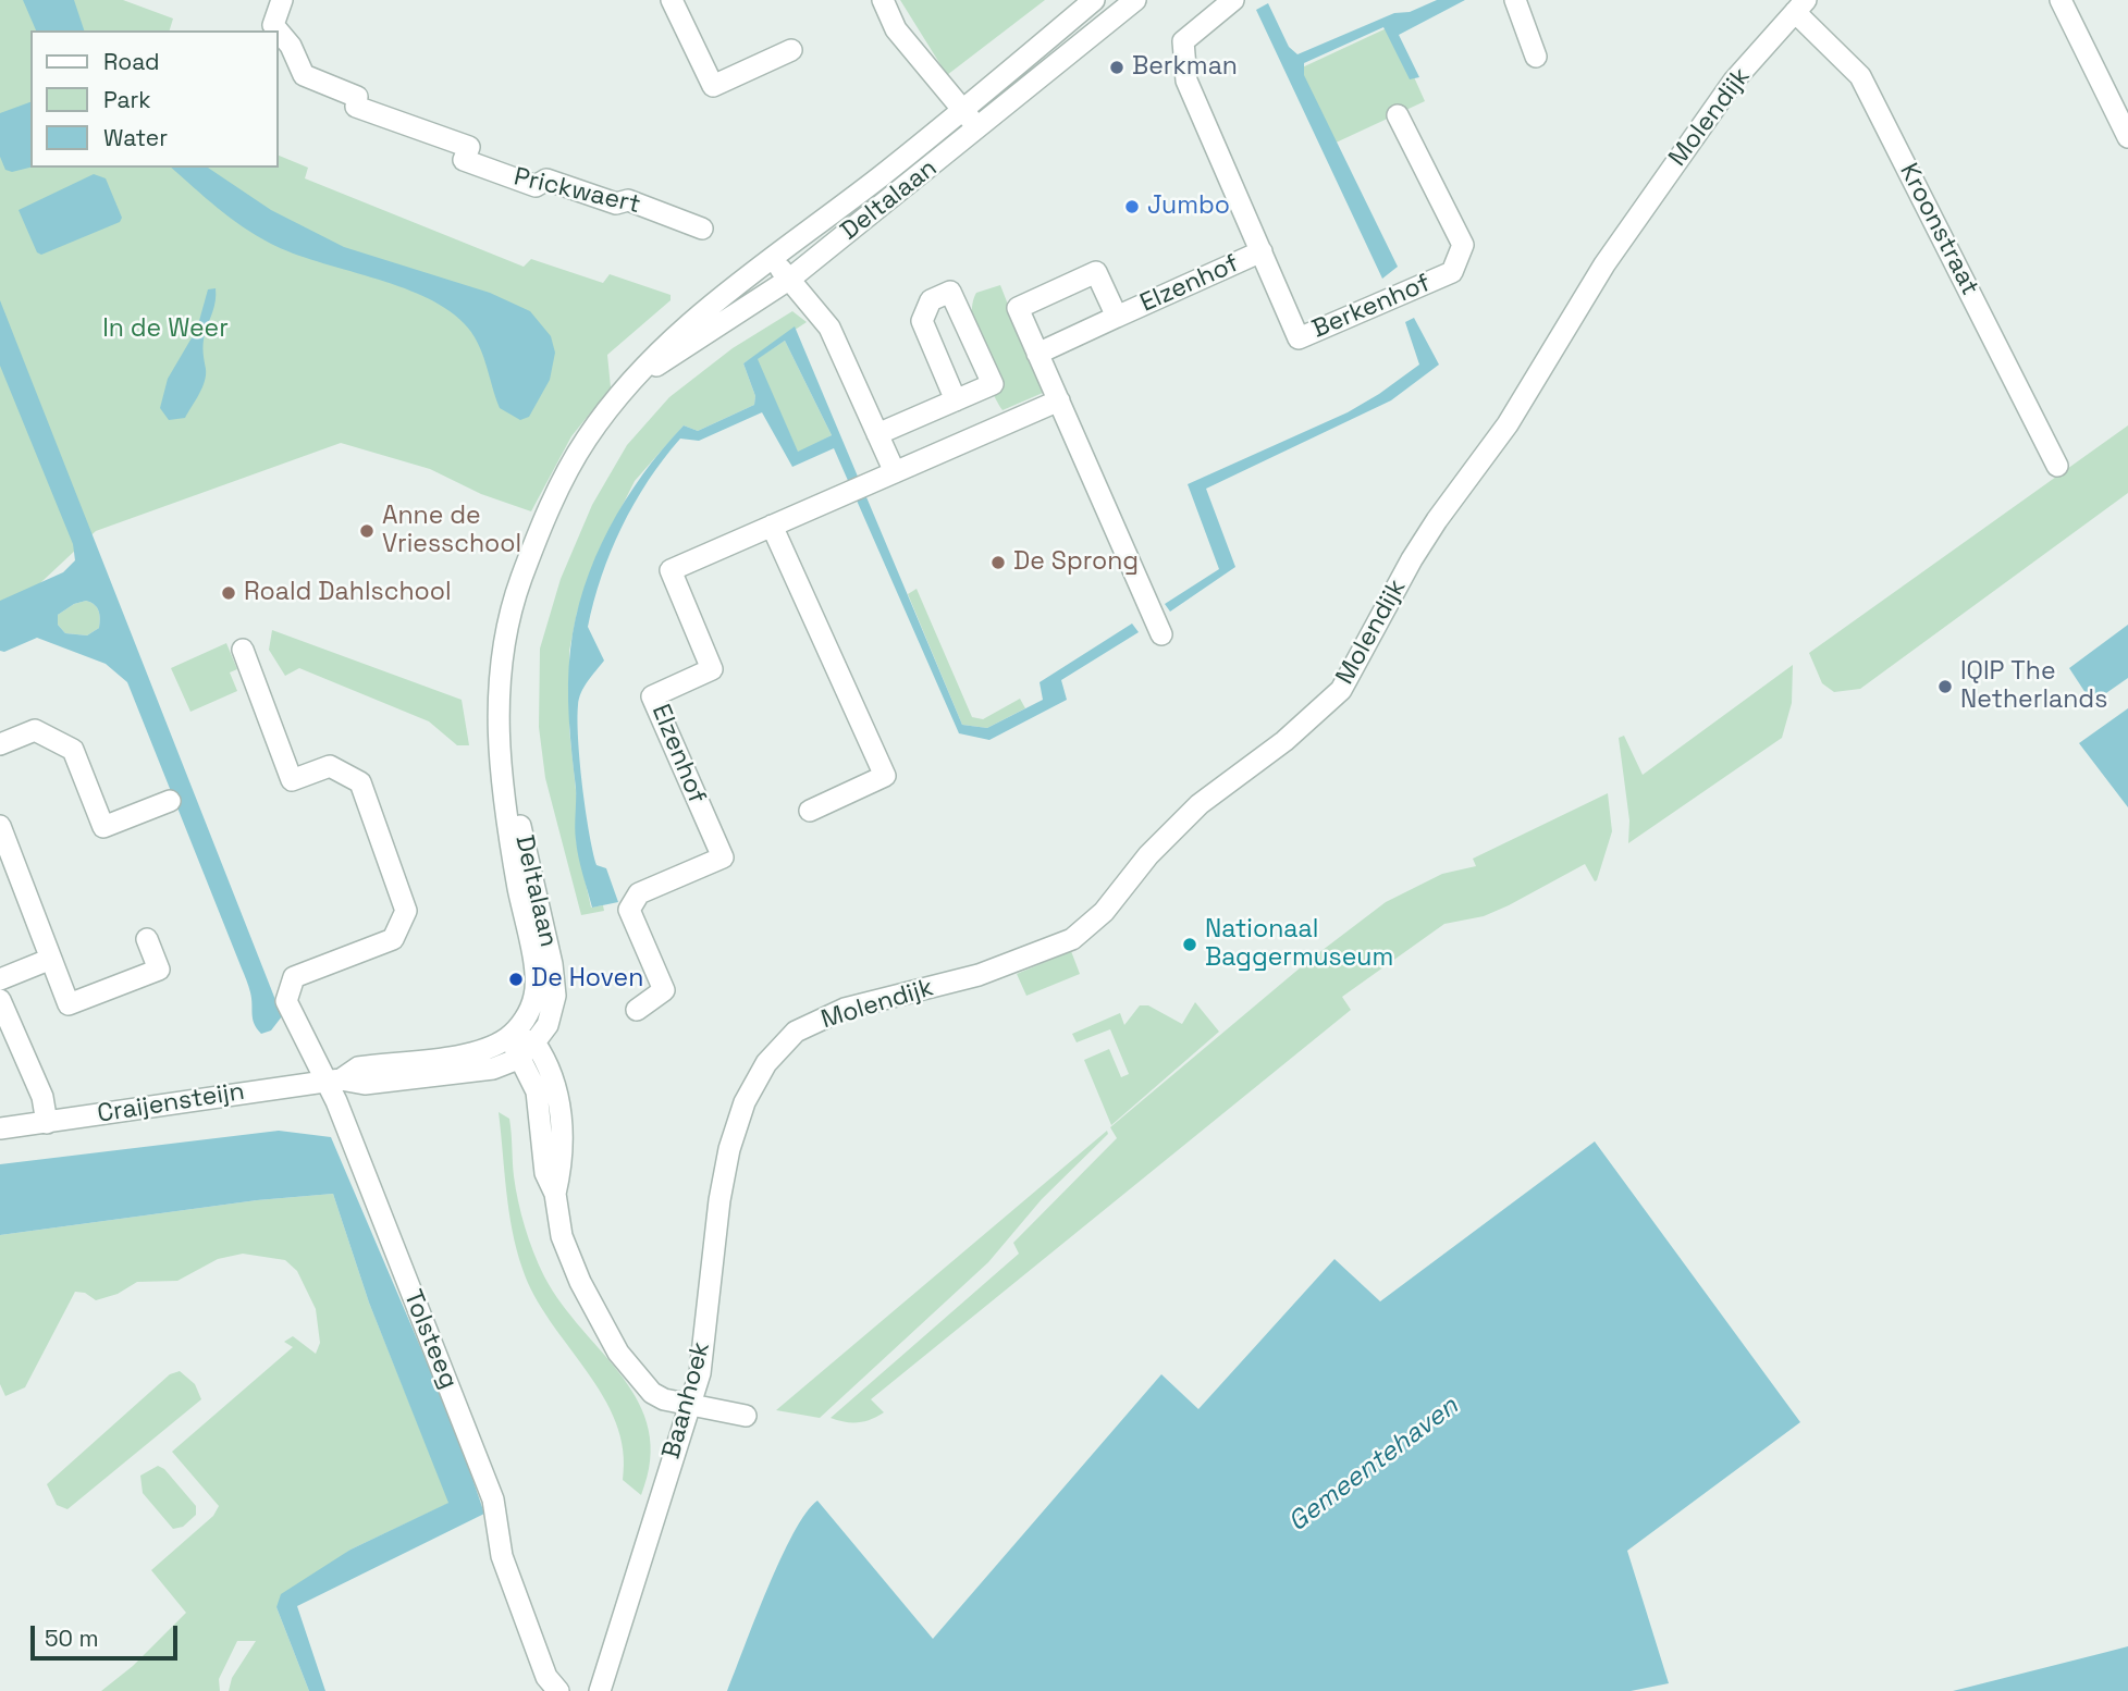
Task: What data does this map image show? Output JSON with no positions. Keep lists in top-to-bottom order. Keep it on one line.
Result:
{"streets":{"street":["Molendijk","Prickwaert","Deltalaan","Kroonstraat","Elzenhof","Berkenhof","Craijensteijn","Tolsteeg","Baanhoek"]},"crossings":[["Molendijk","Kroonstraat"],["Molendijk","Baanhoek"],["Deltalaan","Craijensteijn"],["Elzenhof","Berkenhof"],["Craijensteijn","Tolsteeg"]],"water":["Gemeentehaven"],"parks":["In de Weer"],"places":["Berkman","Jumbo","Anne de Vriesschool","De Sprong","Roald Dahlschool","IQIP The Netherlands","Nationaal Baggermuseum","De Hoven"],"legend":["Road","Park","Water"],"scale_bar":"50 m"}
